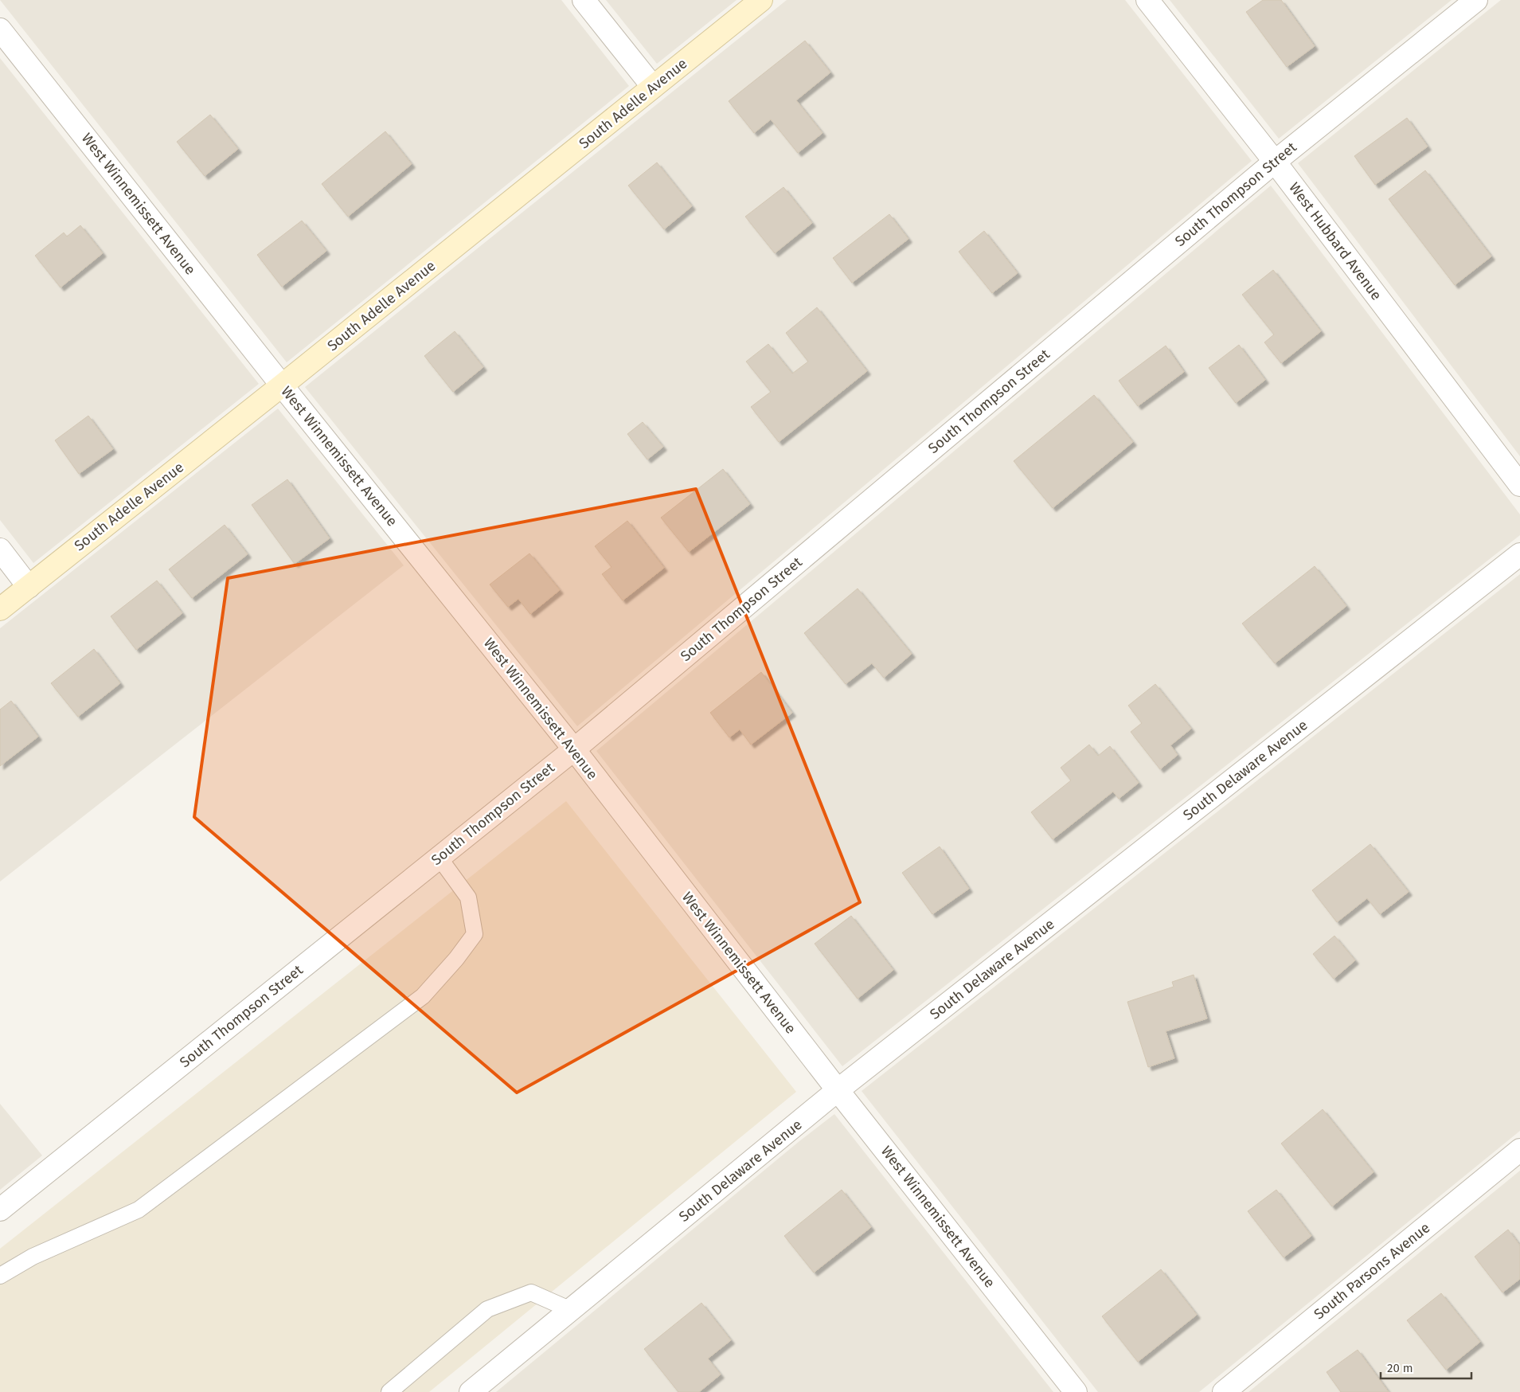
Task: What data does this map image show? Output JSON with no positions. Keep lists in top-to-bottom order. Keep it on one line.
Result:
{"streets":{"street":["South Adelle Avenue","South Thompson Street","West Winnemissett Avenue","West Hubbard Avenue","South Delaware Avenue","South Parsons Avenue"]},"crossings":[["South Adelle Avenue","West Winnemissett Avenue"],["South Thompson Street","West Winnemissett Avenue"],["South Thompson Street","West Hubbard Avenue"],["West Winnemissett Avenue","South Delaware Avenue"]],"scale_bar":"20 m"}
